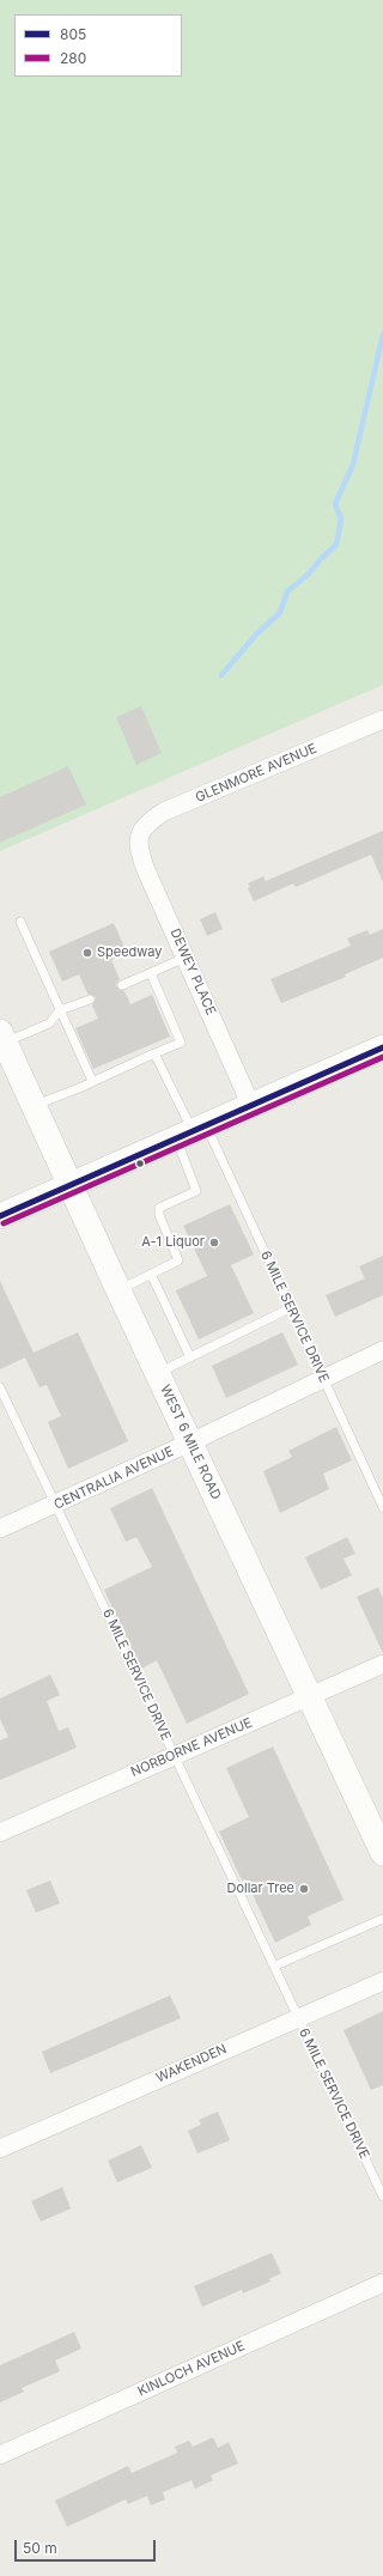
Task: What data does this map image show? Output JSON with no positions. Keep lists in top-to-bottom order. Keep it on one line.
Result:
{"streets":{"main road":["WEST 6 MILE ROAD"],"street":["GLENMORE AVENUE","DEWEY PLACE","CENTRALIA AVENUE","NORBORNE AVENUE","WAKENDEN","KINLOCH AVENUE"],"lane":["6 MILE SERVICE DRIVE"]},"crossings":[["GLENMORE AVENUE","DEWEY PLACE"],["6 MILE SERVICE DRIVE","CENTRALIA AVENUE"],["6 MILE SERVICE DRIVE","NORBORNE AVENUE"],["6 MILE SERVICE DRIVE","WAKENDEN"],["WEST 6 MILE ROAD","CENTRALIA AVENUE"],["WEST 6 MILE ROAD","NORBORNE AVENUE"]],"places":["Speedway","A-1 Liquor","Dollar Tree"],"lines":["transit line 805","transit line 280"],"legend":["805","280"],"scale_bar":"50 m"}
